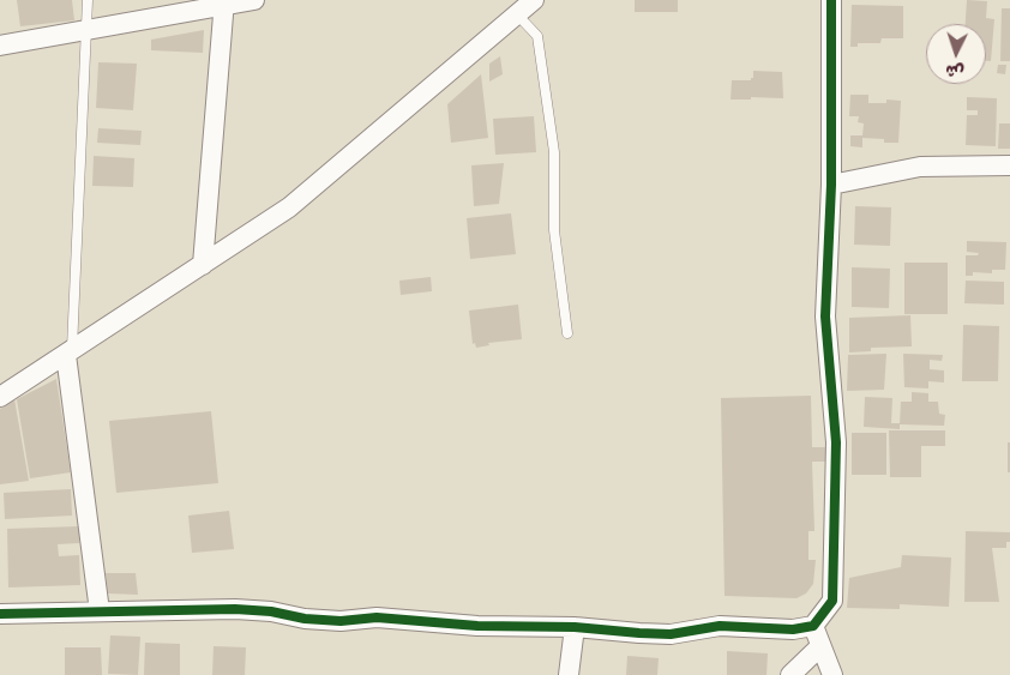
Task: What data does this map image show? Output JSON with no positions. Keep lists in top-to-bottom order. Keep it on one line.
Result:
{"north":"bottom"}
